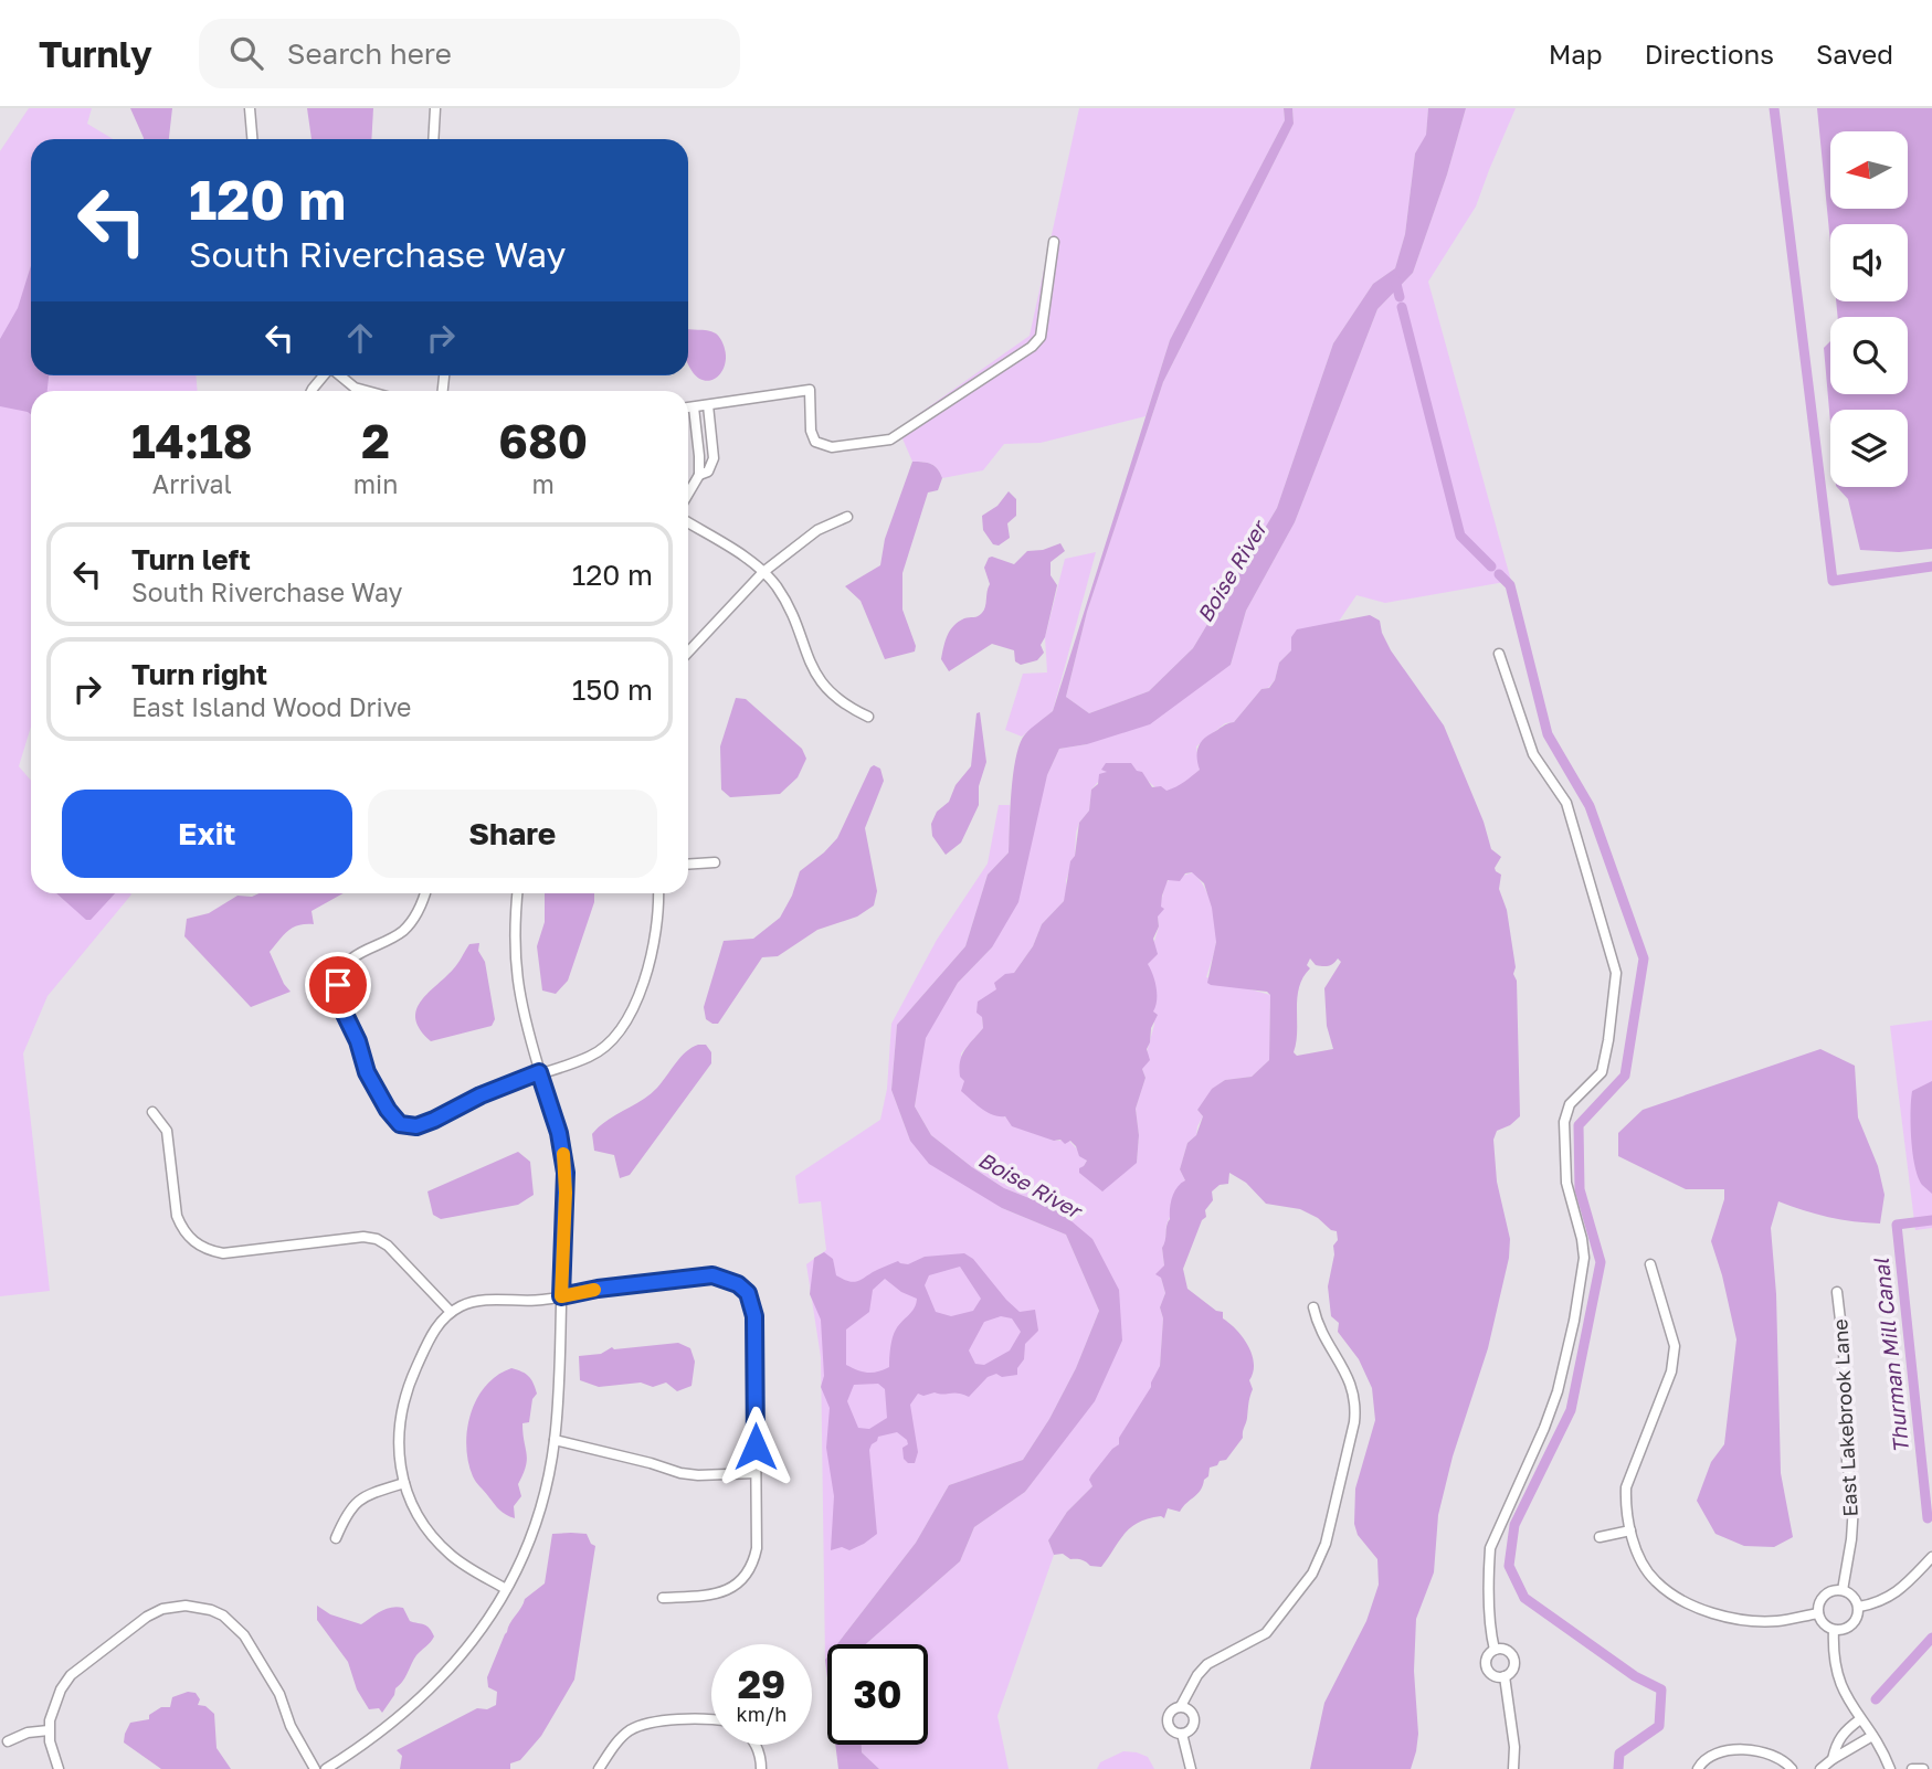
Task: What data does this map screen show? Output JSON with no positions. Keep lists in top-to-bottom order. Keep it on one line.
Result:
{"streets":{"street":["East Lakebrook Lane"]},"water":["Boise River","Thurman Mill Canal"],"north":"left","page":{"header":"Turnly","search":"Search here","nav":["Map","Directions","Saved"],"turn":["120 m","South Riverchase Way"],"eta":["14:18","Arrival","2","min","680","m"],"list":[{"name":"Turn left","note":"South Riverchase Way","value":"120 m"},{"name":"Turn right","note":"East Island Wood Drive","value":"150 m"}],"buttons":["Exit","Share"],"speed":"29 km/h","limit":"30"}}
